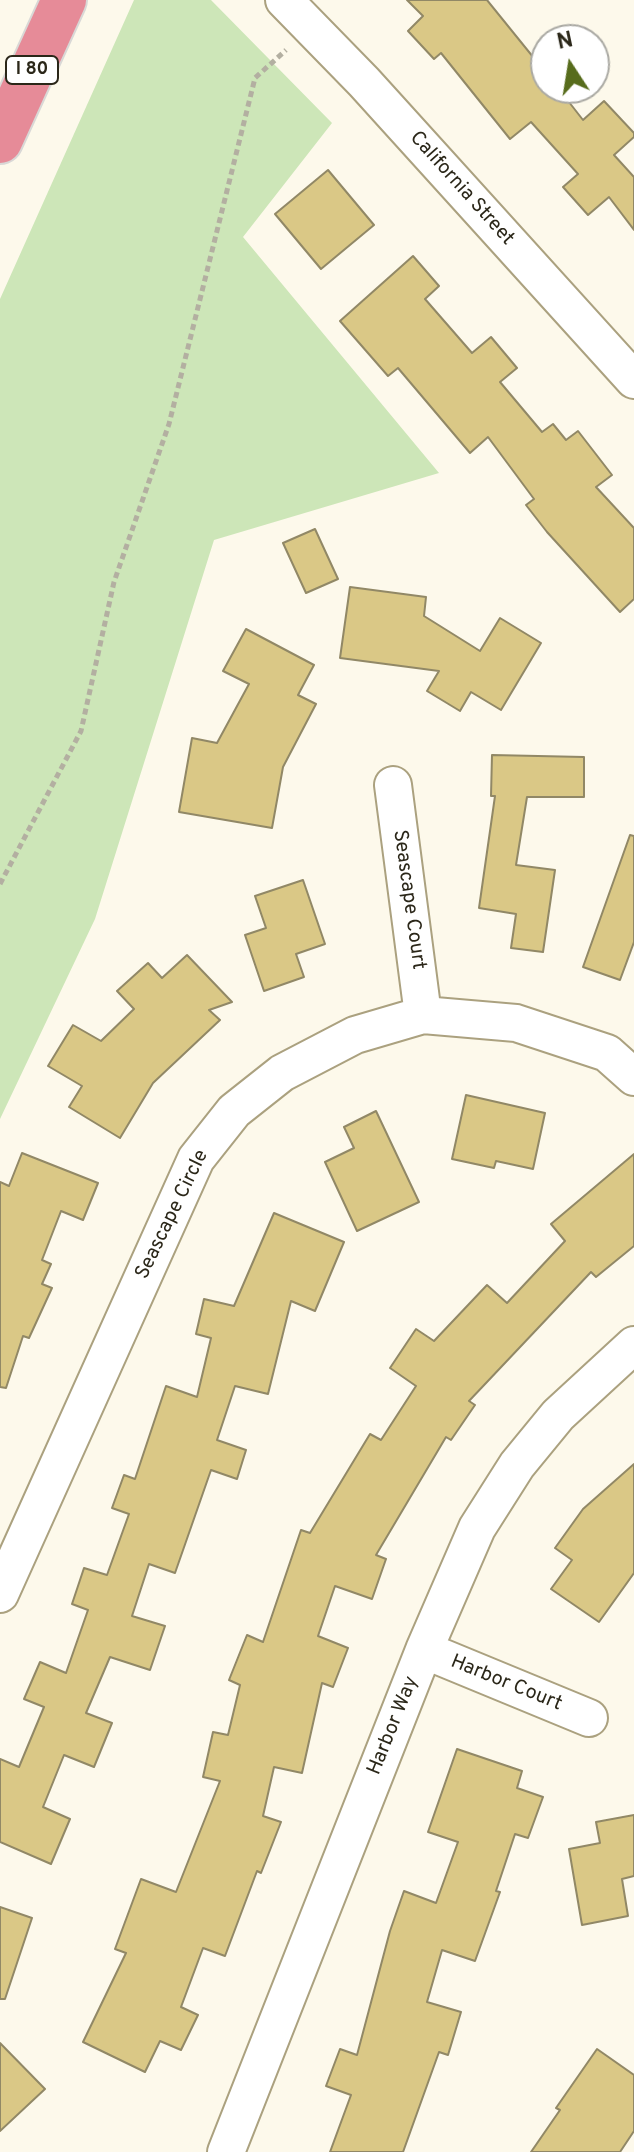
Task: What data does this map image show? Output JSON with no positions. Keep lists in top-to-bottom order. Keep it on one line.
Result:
{"streets":{"highway":["I 80"],"street":["California Street","Seascape Court","Seascape Circle","Harbor Court","Harbor Way"]},"crossings":[["Seascape Court","Seascape Circle"],["Harbor Court","Harbor Way"]],"north":"top"}
